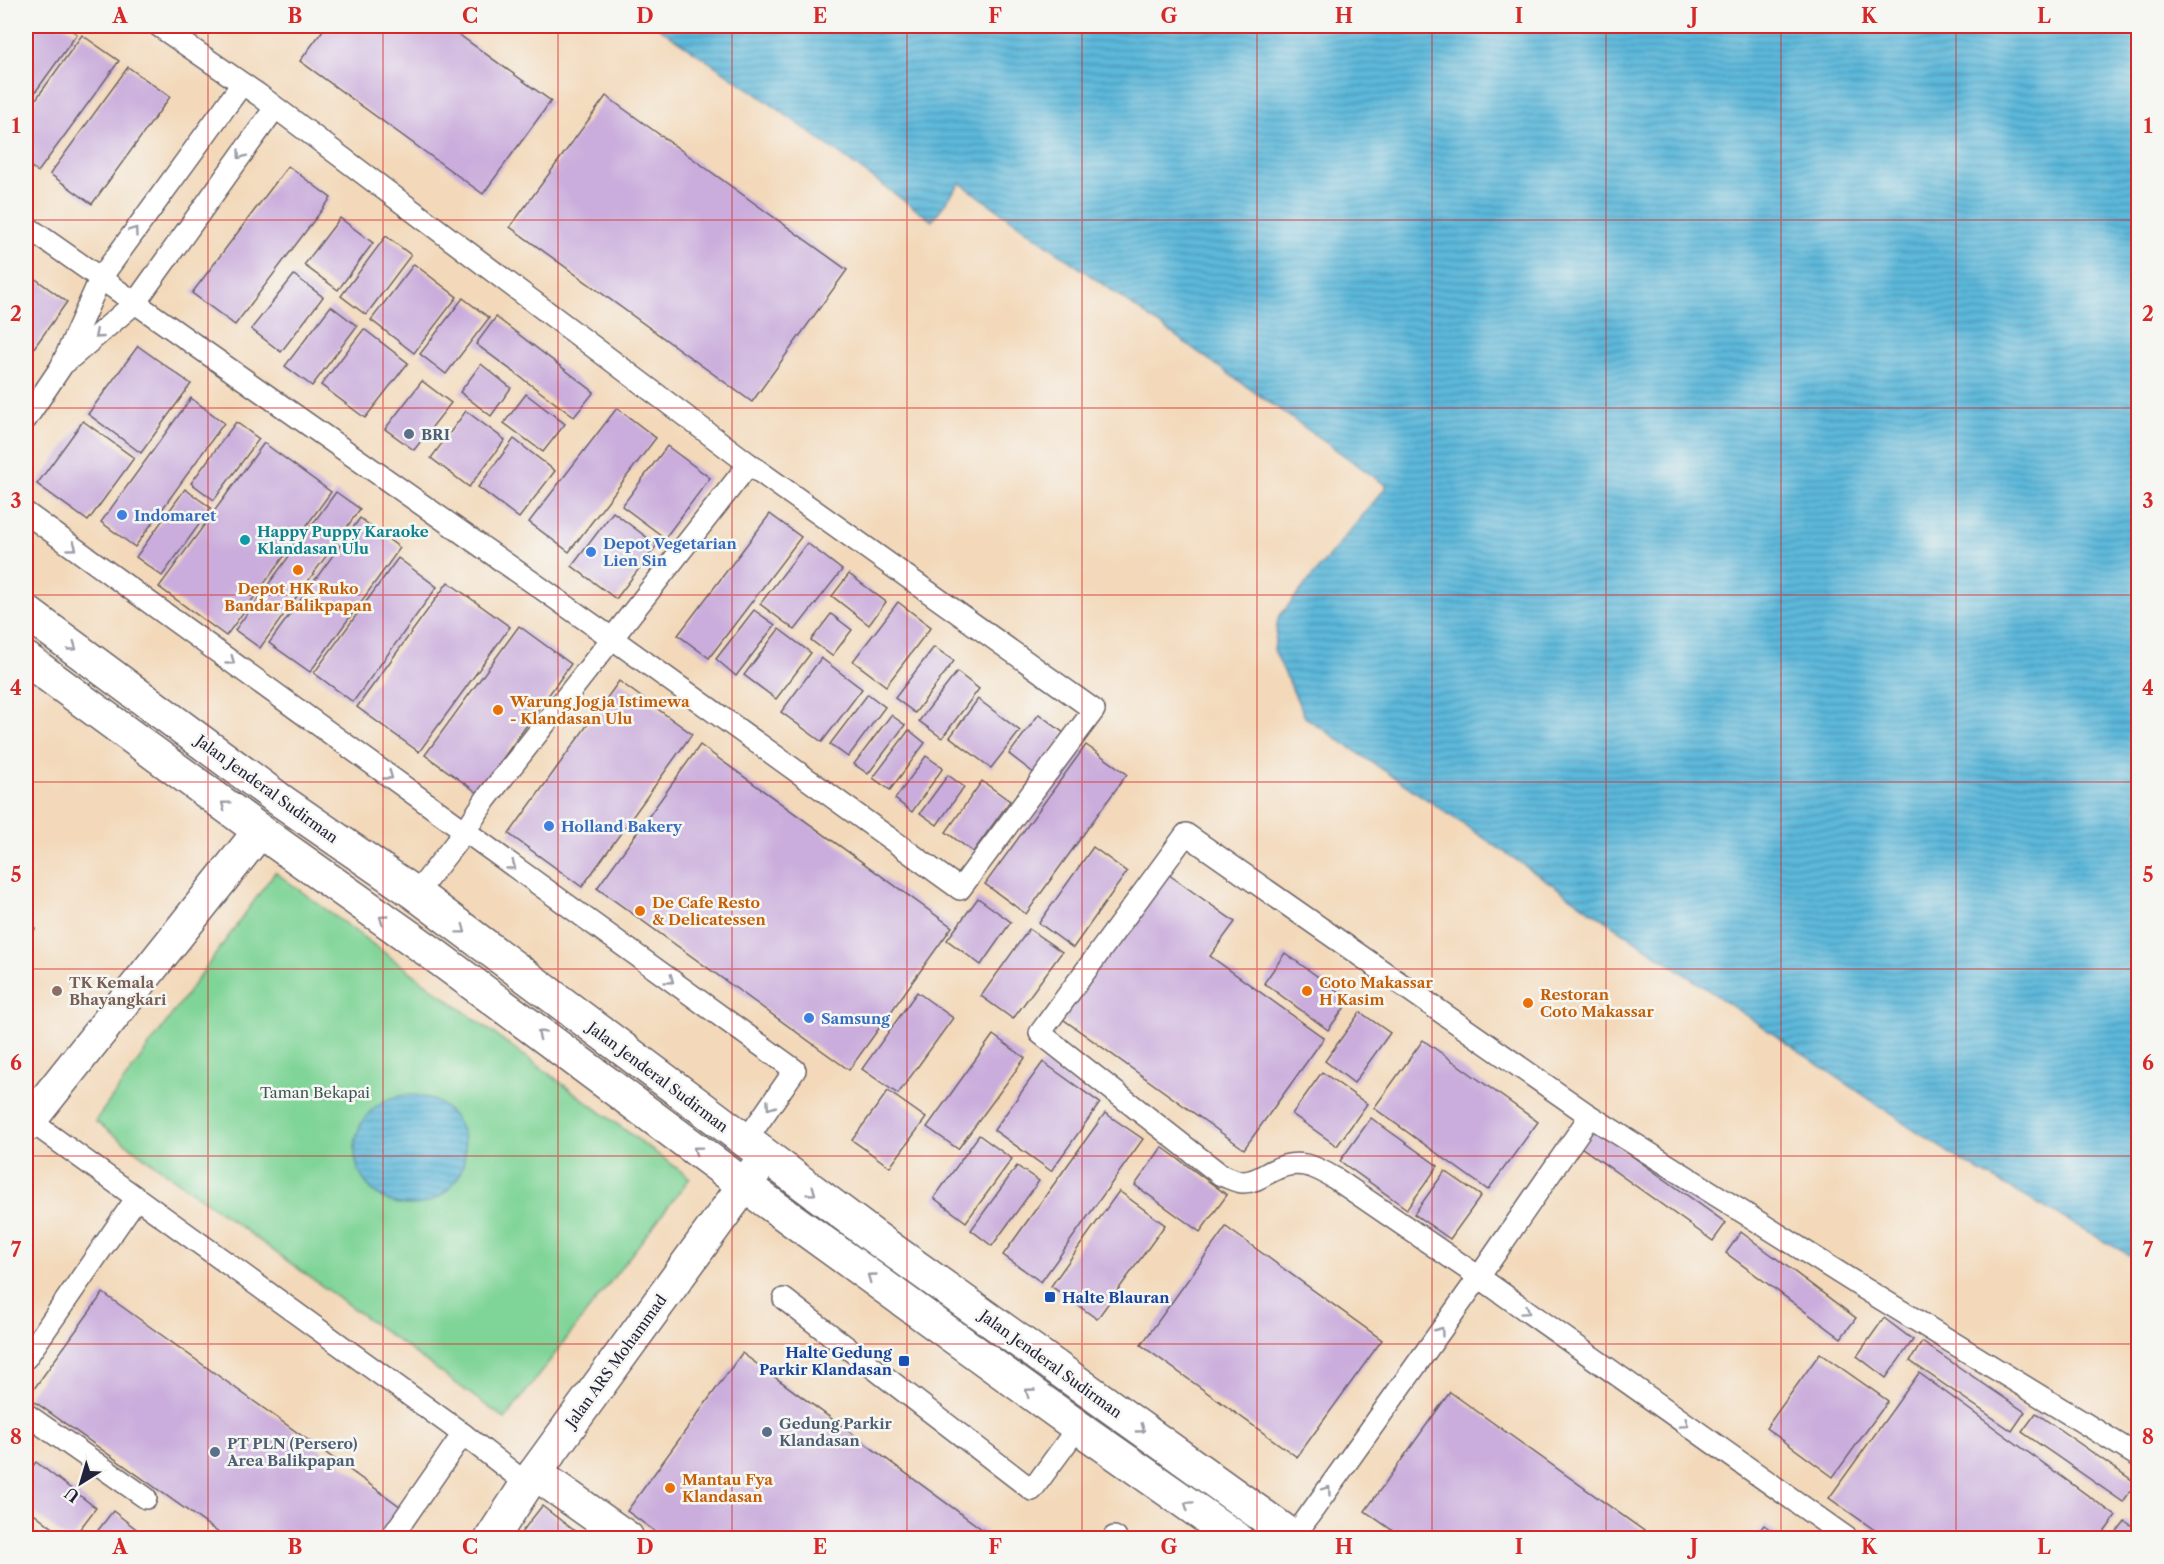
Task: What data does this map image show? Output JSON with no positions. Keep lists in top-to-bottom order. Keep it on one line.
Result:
{"streets":{"main road":["Jalan Jenderal Sudirman","Jalan ARS Mohammad"]},"crossings":[["Jalan Jenderal Sudirman","Jalan ARS Mohammad"]],"parks":["Taman Bekapai"],"places":{"other":["BRI","Indomaret","Happy Puppy Karaoke Klandasan Ulu","Depot Vegetarian Lien Sin","Depot HK Ruko Bandar Balikpapan","Warung Jogja Istimewa - Klandasan Ulu","Holland Bakery","De Cafe Resto & Delicatessen","TK Kemala Bhayangkari","Coto Makassar H Kasim","Restoran Coto Makassar","Samsung","Gedung Parkir Klandasan","PT PLN (Persero) Area Balikpapan","Mantau Fya Klandasan"],"transit":["Halte Blauran","Halte Gedung Parkir Klandasan"]},"north":"bottom left","grid":{"columns":["A","B","C","D","E","F","G","H","I","J","K","L"],"rows":["1","2","3","4","5","6","7","8"]}}
